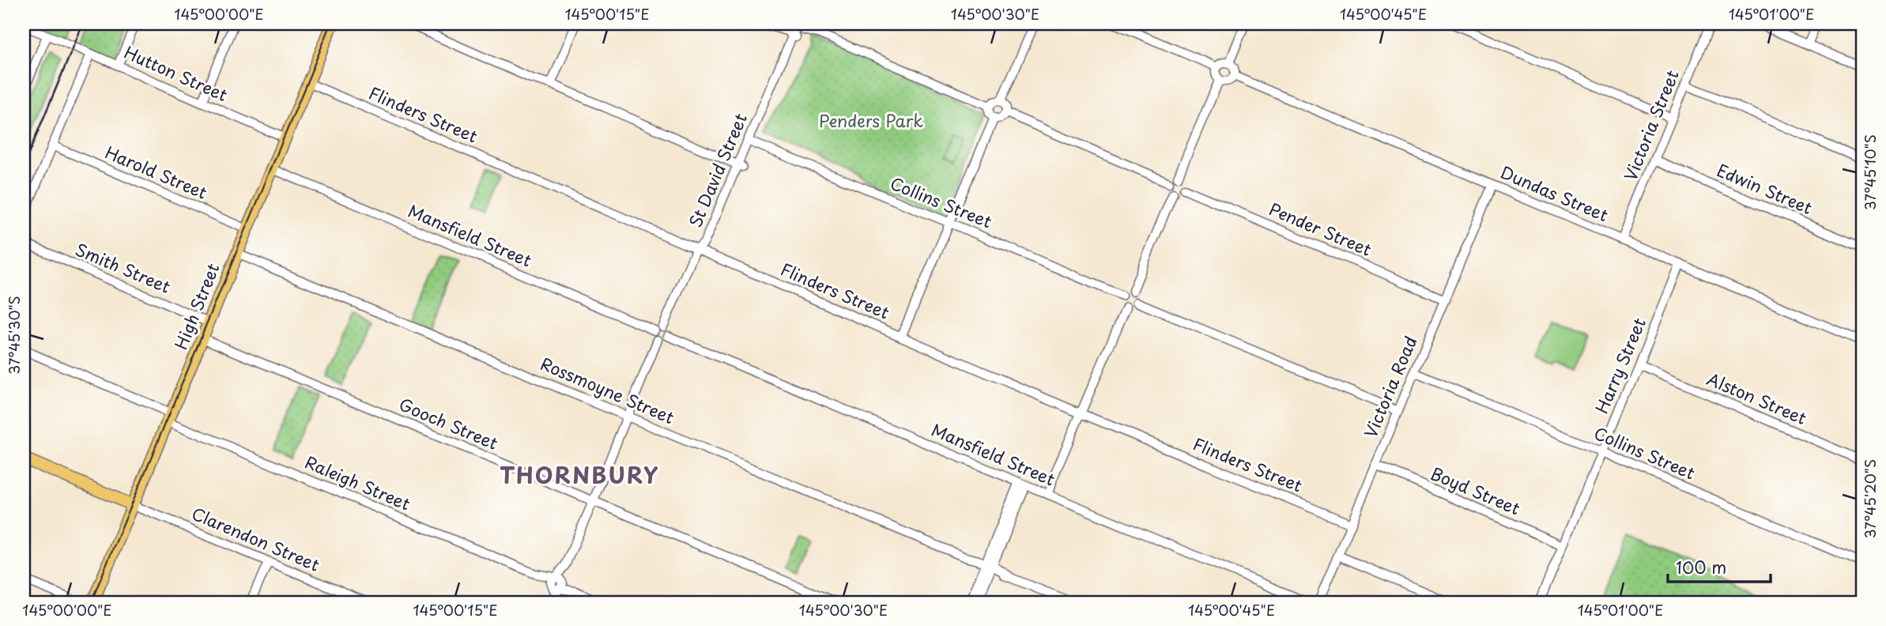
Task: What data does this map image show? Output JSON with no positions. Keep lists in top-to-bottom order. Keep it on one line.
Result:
{"streets":{"main road":["High Street"],"street":["Hutton Street","Flinders Street","Victoria Street","St David Street","Harold Street","Edwin Street","Dundas Street","Collins Street","Pender Street","Mansfield Street","Smith Street","Harry Street","Victoria Road","Rossmoyne Street","Alston Street","Gooch Street","Raleigh Street","Boyd Street","Clarendon Street"]},"crossings":[["Hutton Street","High Street"],["Flinders Street","St David Street"],["Flinders Street","High Street"],["Flinders Street","Victoria Road"],["Victoria Street","Edwin Street"],["Victoria Street","Dundas Street"],["St David Street","Collins Street"],["St David Street","Mansfield Street"],["Harold Street","High Street"],["Dundas Street","Harry Street"],["Dundas Street","Victoria Road"],["Collins Street","Harry Street"],["Collins Street","Victoria Road"],["Pender Street","Victoria Road"],["Mansfield Street","High Street"],["Smith Street","High Street"],["High Street","Rossmoyne Street"],["High Street","Gooch Street"],["High Street","Raleigh Street"],["High Street","Clarendon Street"],["Harry Street","Alston Street"],["Harry Street","Boyd Street"],["Victoria Road","Boyd Street"]],"districts":["THORNBURY"],"parks":["Penders Park"],"scale_bar":"100 m","coordinates":["145°00'00\"E","145°00'15\"E","145°00'30\"E","145°00'45\"E","145°01'00\"E","37°45'10\"S","37°45'30\"S","37°45'20\"S"]}
